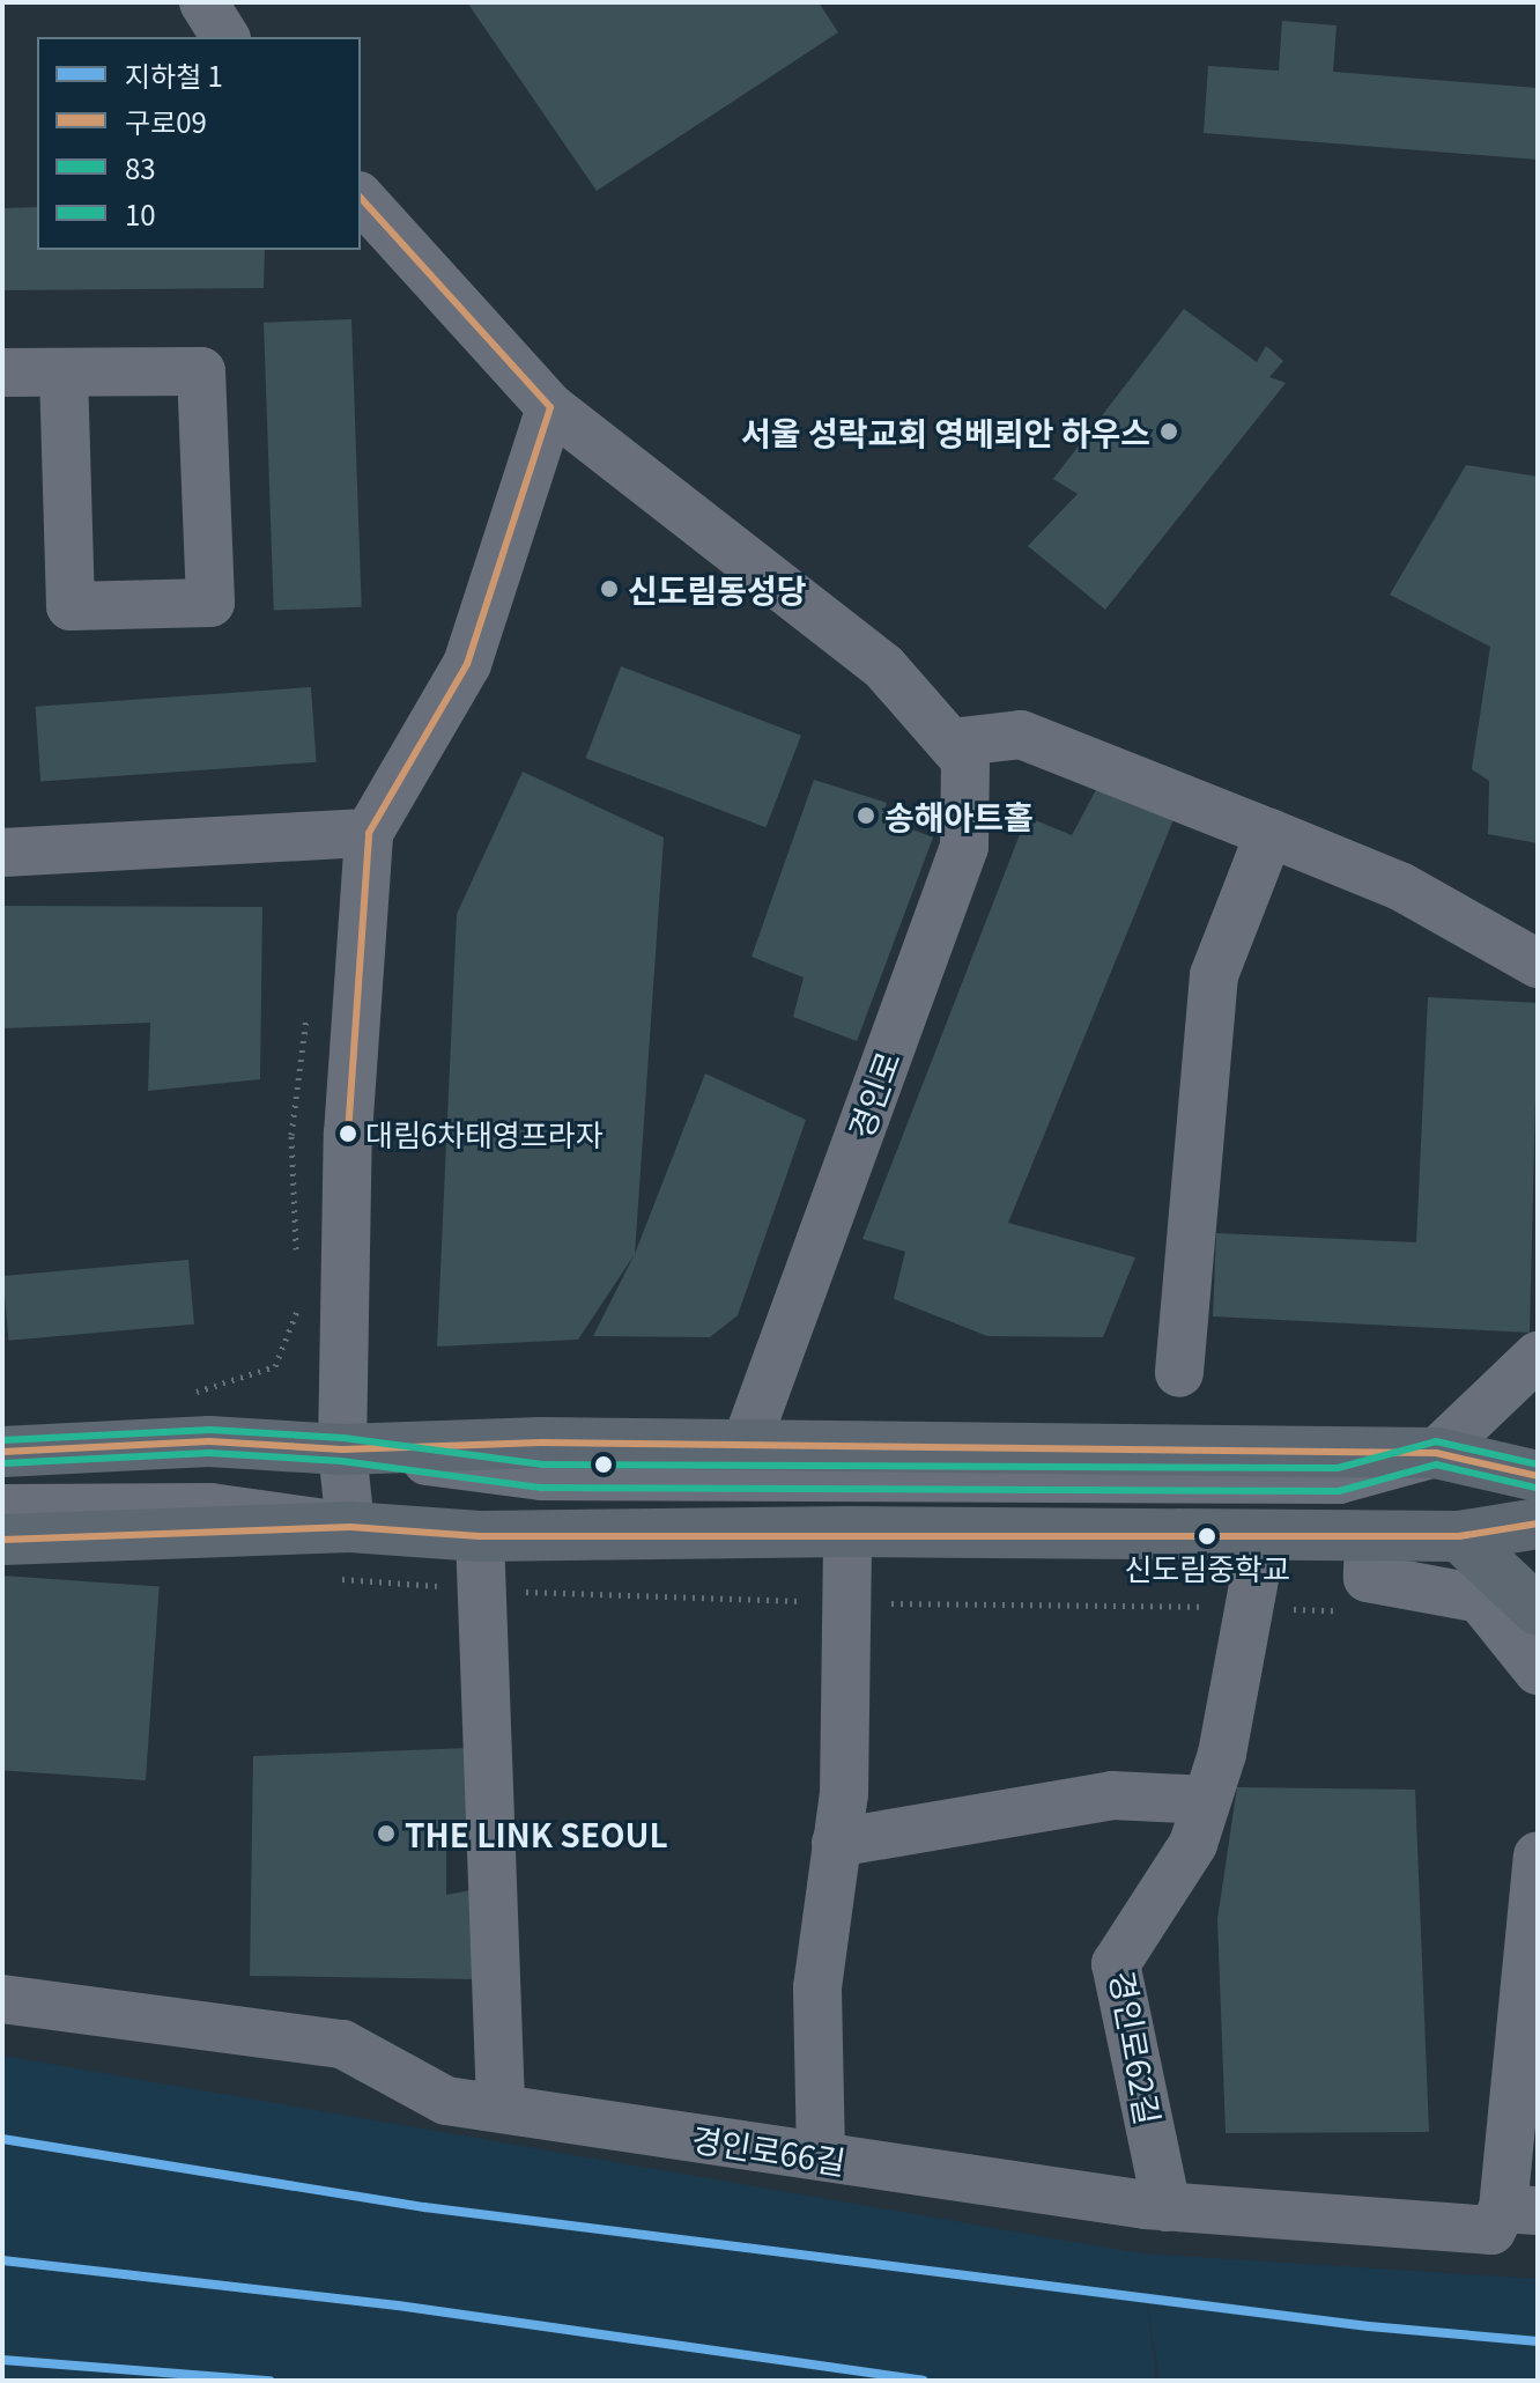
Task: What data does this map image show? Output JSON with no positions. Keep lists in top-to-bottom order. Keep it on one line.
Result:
{"streets":{"street":["경인로","경인로62길","경인로66길"]},"crossings":[["경인로62길","경인로66길"]],"places":["서울 성락교회 영베뢰안 하우스","신도림동성당","송해아트홀","대림6차태영프라자","신도림중학교","THE LINK SEOUL"],"lines":["transit line 구로09","transit line 10","transit line 83","metro line 1"],"legend":["지하철 1","구로09","83","10"]}
